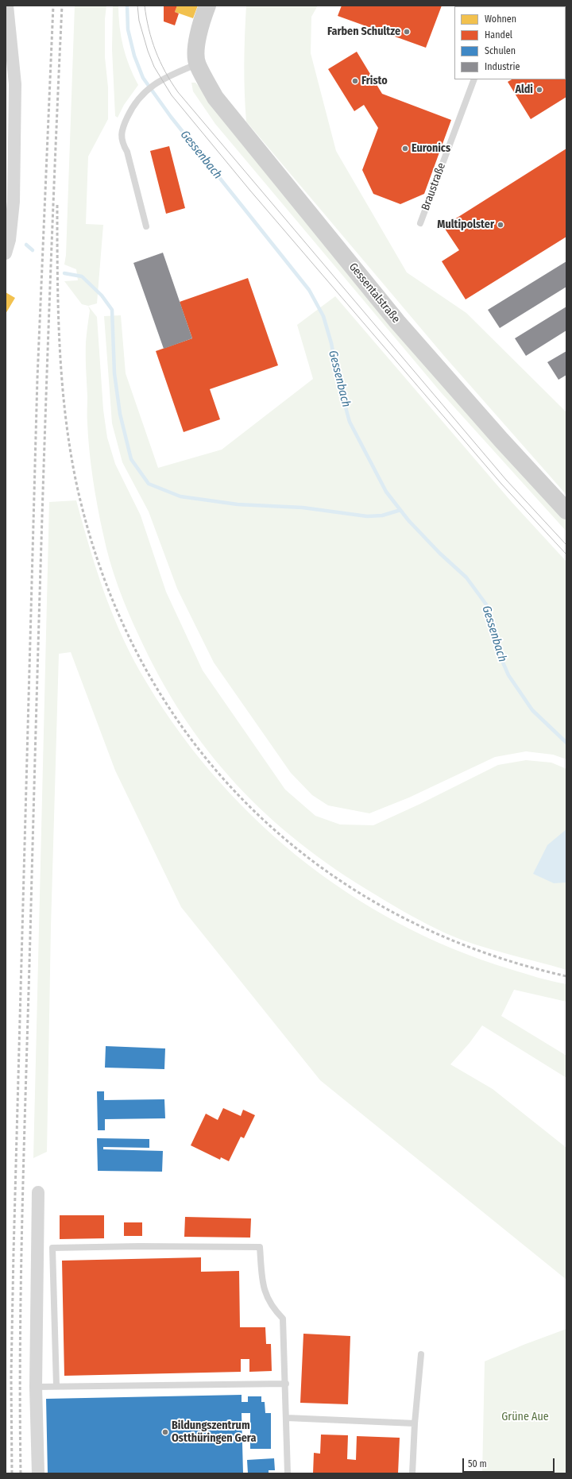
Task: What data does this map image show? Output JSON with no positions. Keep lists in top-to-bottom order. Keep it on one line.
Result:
{"streets":{"main road":["Gessentalstraße"],"lane":["Braustraße"]},"water":["Gessenbach"],"parks":["Grüne Aue"],"places":["Farben Schultze","Fristo","Aldi","Euronics","Multipolster","Bildungszentrum Ostthüringen Gera"],"legend":["Wohnen","Handel","Schulen","Industrie"],"scale_bar":"50 m"}
